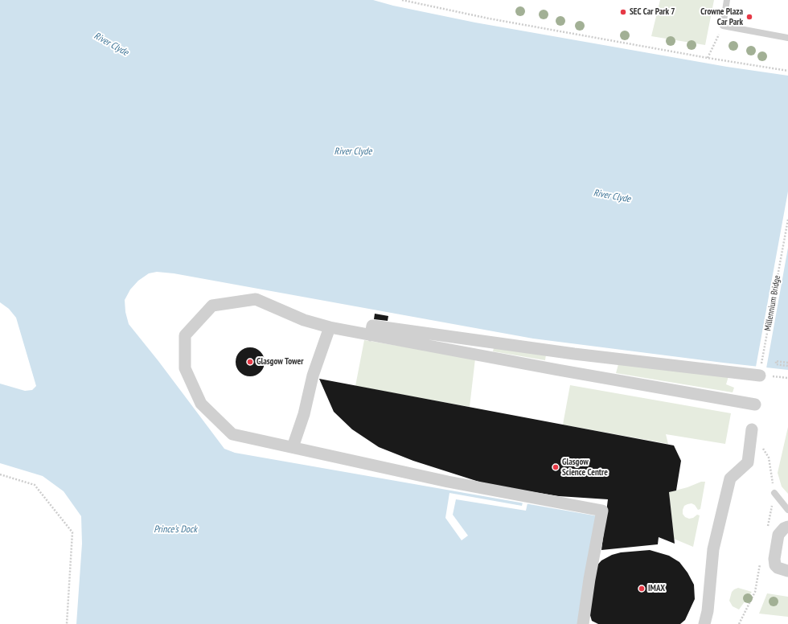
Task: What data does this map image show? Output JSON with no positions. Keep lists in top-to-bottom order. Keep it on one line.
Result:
{"streets":{"path":["Millennium Bridge"]},"water":["River Clyde","Prince's Dock"],"places":["SEC Car Park 7","Crowne Plaza Car Park","Glasgow Tower","Glasgow Science Centre","IMAX"]}
